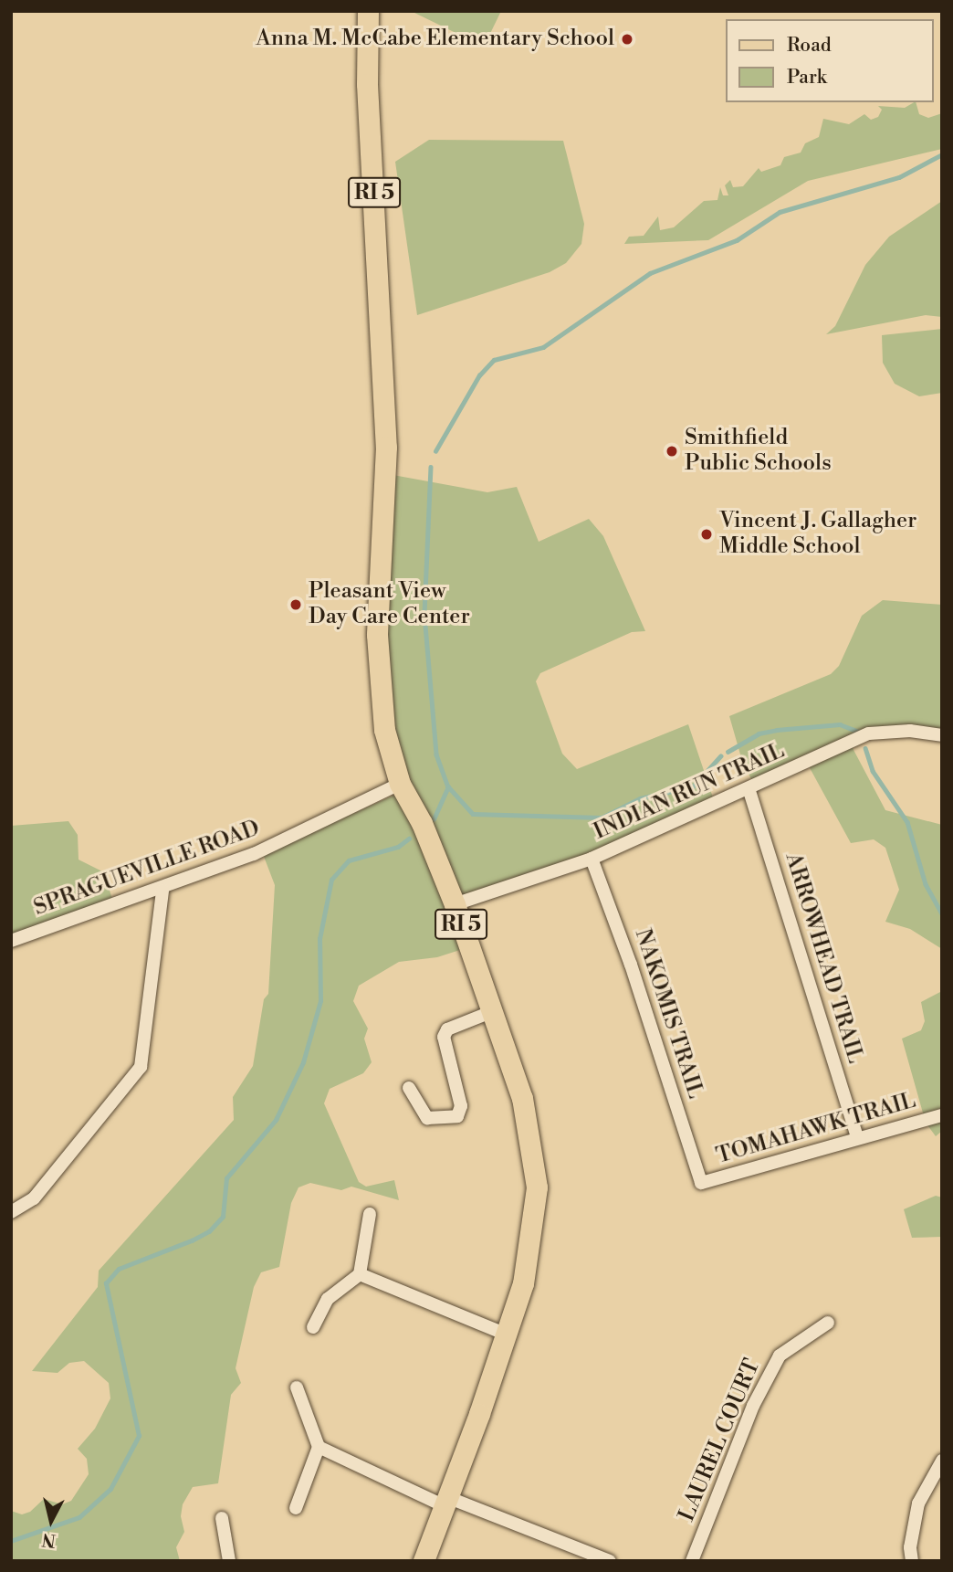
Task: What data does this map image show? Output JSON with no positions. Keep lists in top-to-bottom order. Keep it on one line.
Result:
{"streets":{"main road":["RI 5"],"street":["INDIAN RUN TRAIL","SPRAGUEVILLE ROAD","ARROWHEAD TRAIL","NAKOMIS TRAIL","TOMAHAWK TRAIL","LAUREL COURT"]},"crossings":[["RI 5","INDIAN RUN TRAIL"],["RI 5","SPRAGUEVILLE ROAD"],["INDIAN RUN TRAIL","ARROWHEAD TRAIL"],["INDIAN RUN TRAIL","NAKOMIS TRAIL"],["ARROWHEAD TRAIL","TOMAHAWK TRAIL"],["NAKOMIS TRAIL","TOMAHAWK TRAIL"]],"places":["Anna M. McCabe Elementary School","Smithfield Public Schools","Vincent J. Gallagher Middle School","Pleasant View Day Care Center"],"legend":["Road","Park"],"north":"bottom"}
